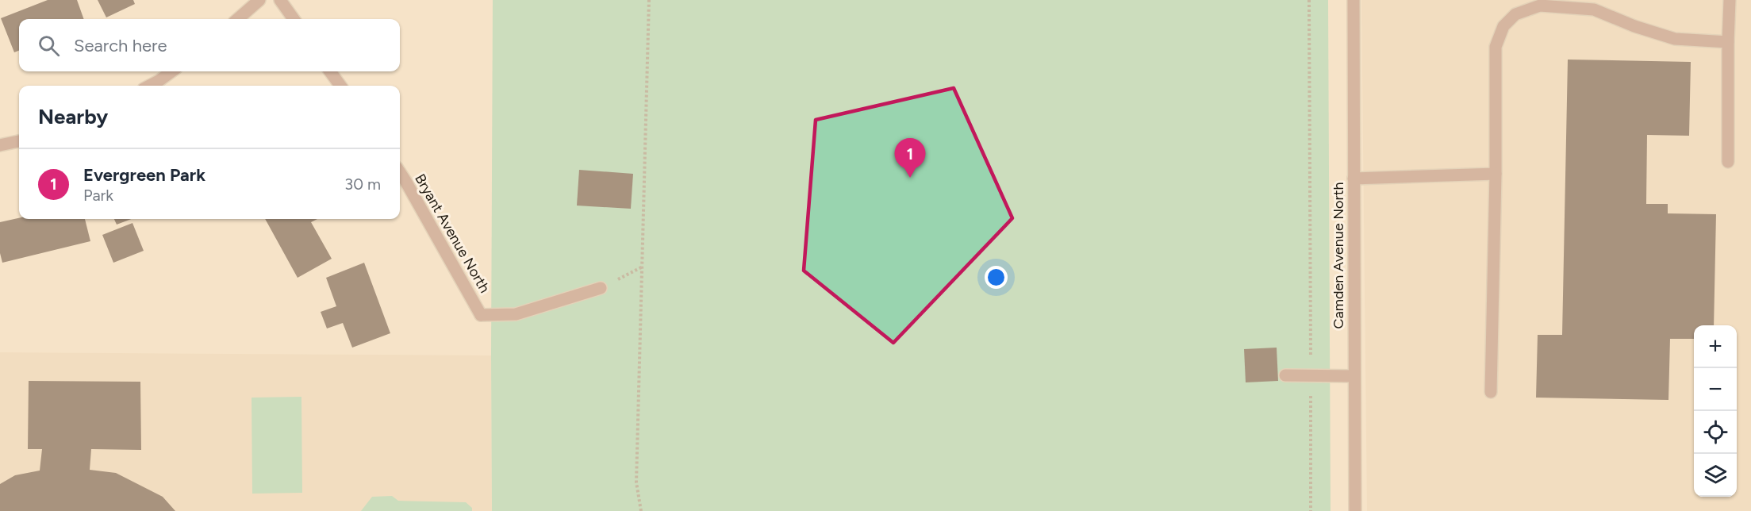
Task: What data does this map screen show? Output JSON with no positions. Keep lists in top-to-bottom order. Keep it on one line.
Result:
{"streets":{"street":["Bryant Avenue North","Camden Avenue North"]},"page":{"search":"Search here","heading":"Nearby","pins":"1","list":[{"mark":"1","name":"Evergreen Park","note":"Park","value":"30 m"}],"map_buttons":["+","−"]}}
